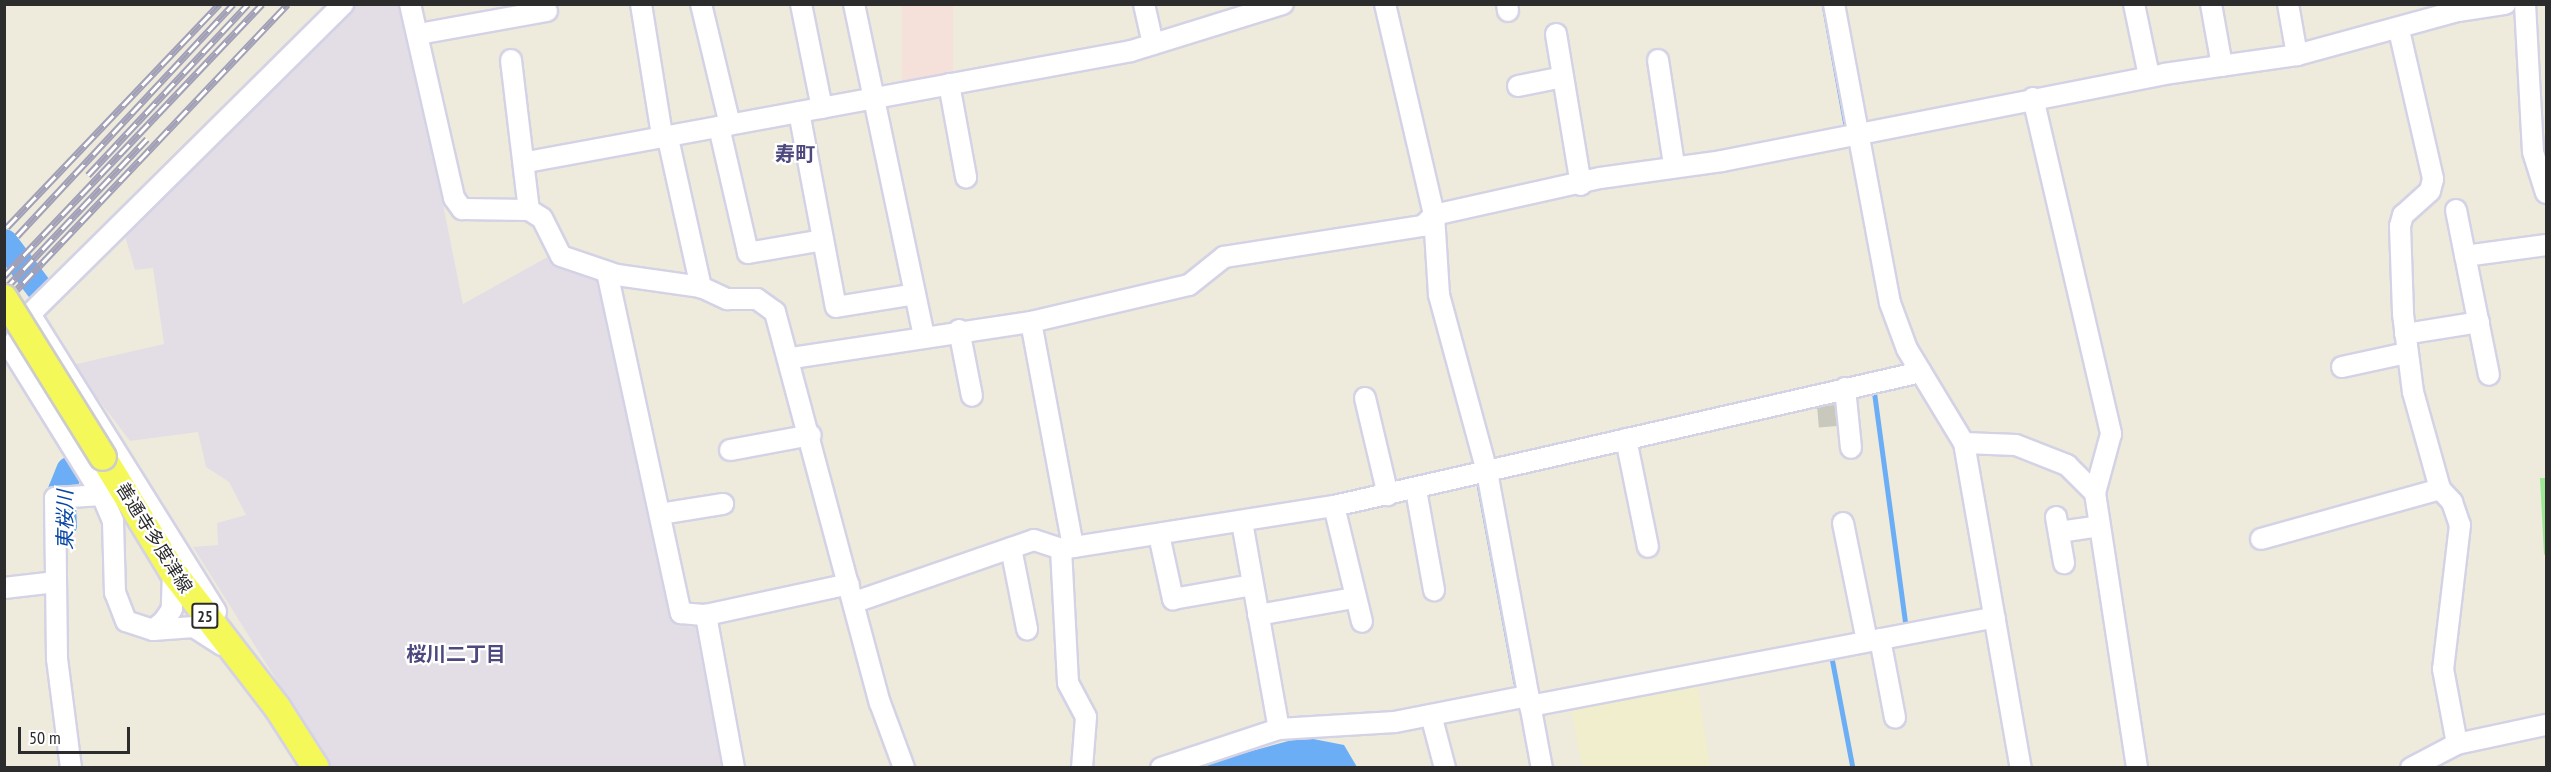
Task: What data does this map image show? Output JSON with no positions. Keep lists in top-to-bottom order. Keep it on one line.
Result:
{"streets":{"main road":["善通寺多度津線","25"]},"districts":["寿町","桜川二丁目"],"water":["東桜川"],"scale_bar":"50 m"}
